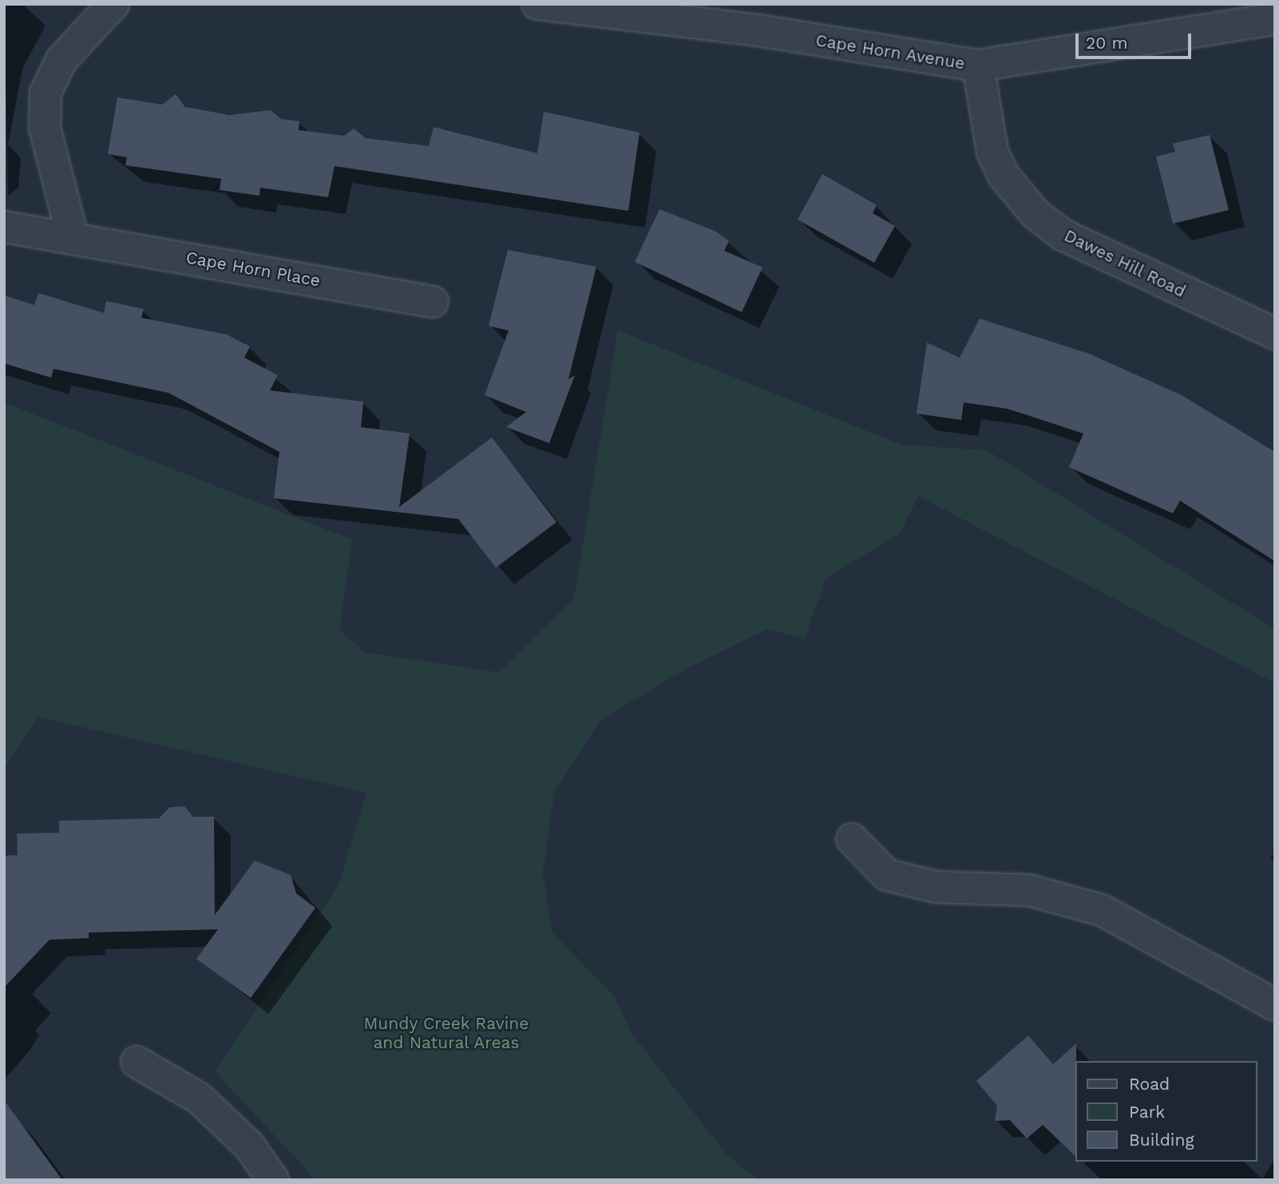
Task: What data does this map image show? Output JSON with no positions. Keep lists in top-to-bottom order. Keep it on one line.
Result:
{"streets":{"street":["Cape Horn Avenue","Dawes Hill Road","Cape Horn Place"]},"crossings":[["Cape Horn Avenue","Dawes Hill Road"]],"parks":["Mundy Creek Ravine and Natural Areas"],"legend":["Road","Park","Building"],"scale_bar":"20 m"}
